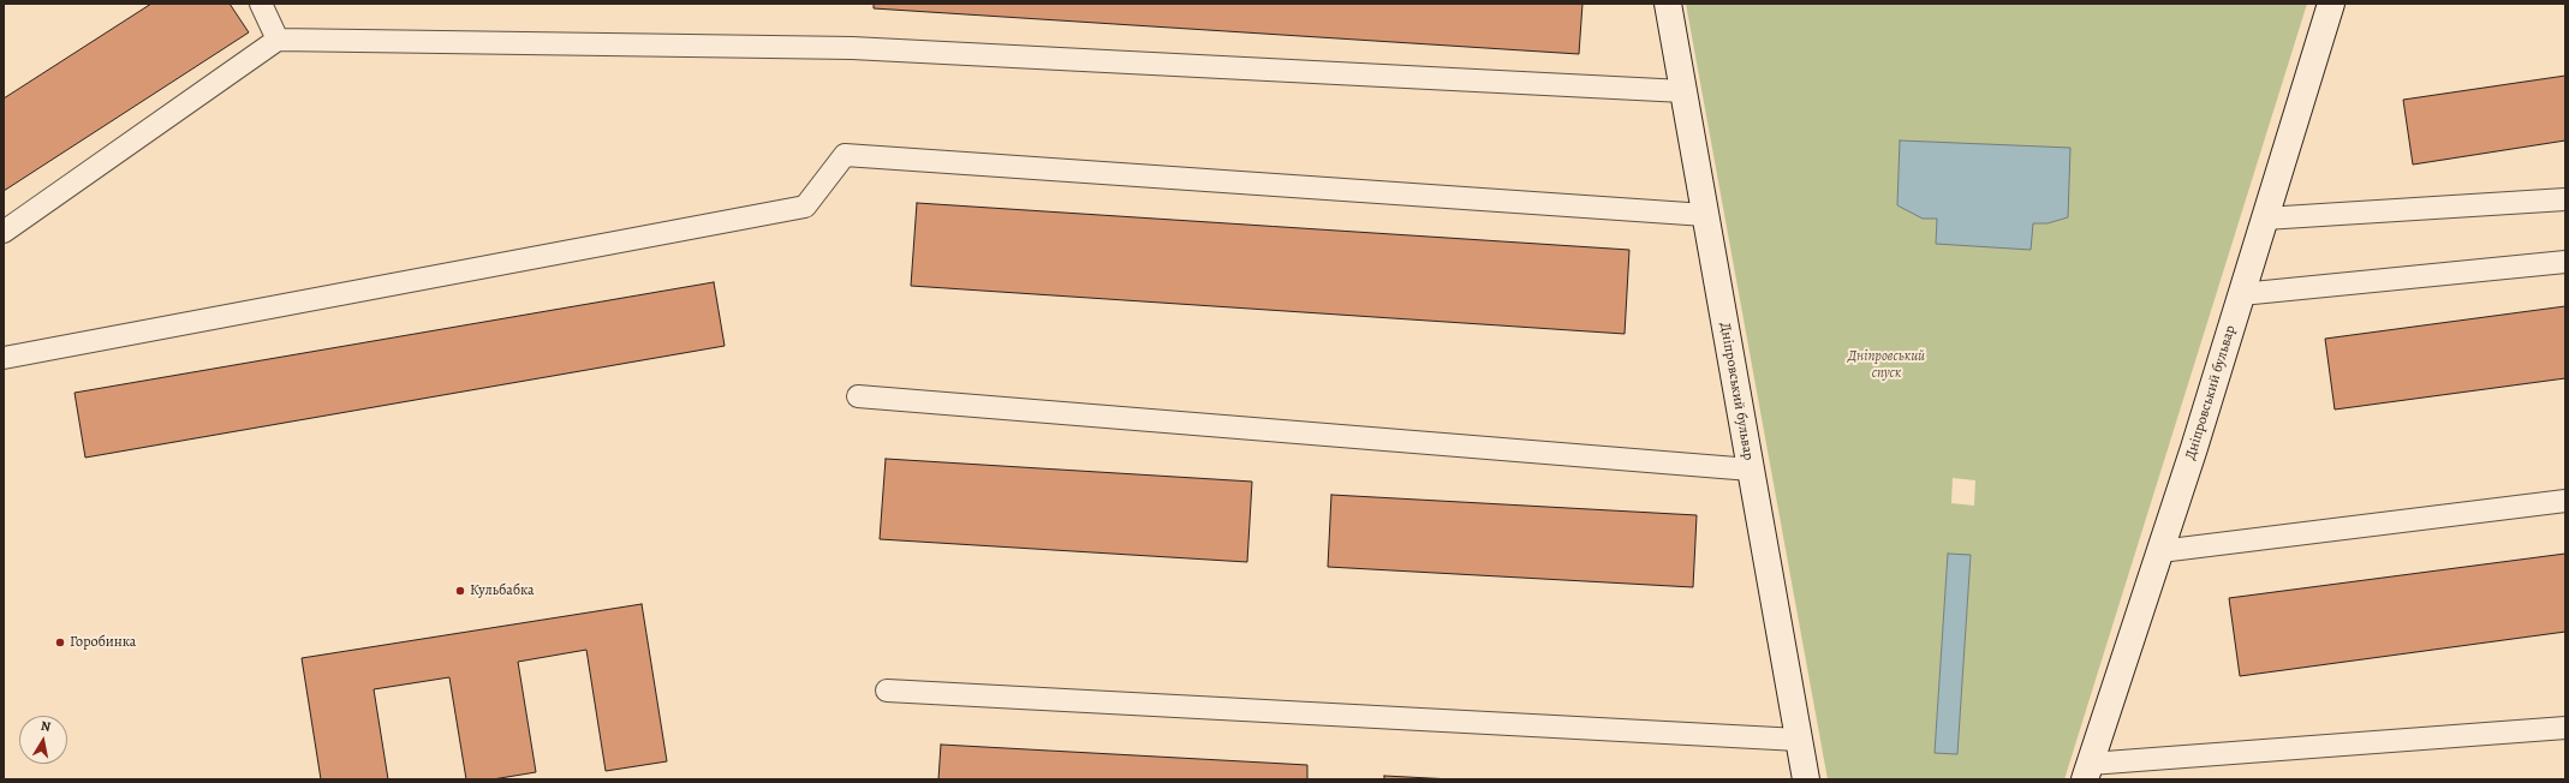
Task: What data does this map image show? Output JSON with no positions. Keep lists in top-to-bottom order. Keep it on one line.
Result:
{"streets":{"street":["Дніпровський бульвар"]},"parks":["Дніпровський спуск"],"places":["Кульбабка","Горобинка"],"north":"top"}
